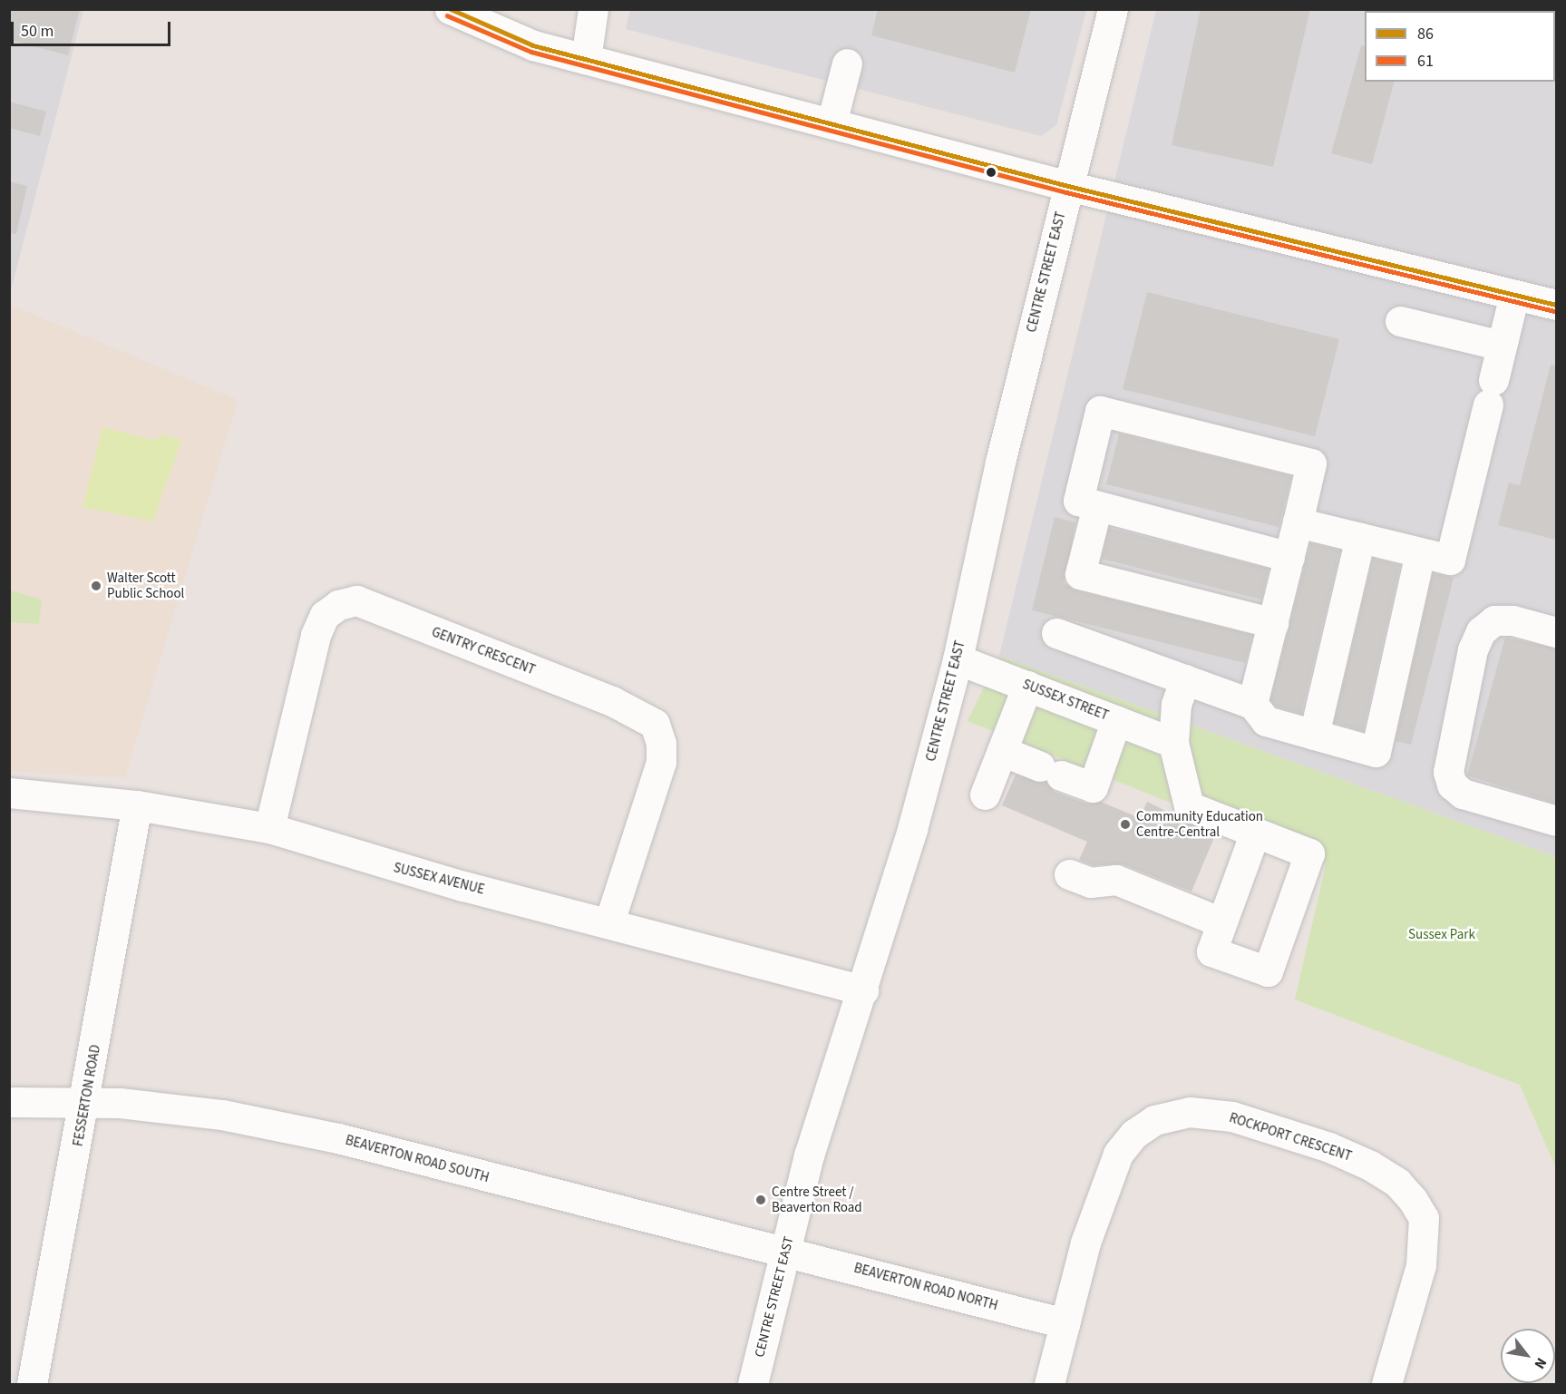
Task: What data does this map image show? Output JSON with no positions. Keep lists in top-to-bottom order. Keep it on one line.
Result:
{"streets":{"street":["CENTRE STREET EAST","GENTRY CRESCENT","SUSSEX STREET","SUSSEX AVENUE","FESSERTON ROAD","ROCKPORT CRESCENT","BEAVERTON ROAD SOUTH","BEAVERTON ROAD NORTH"]},"crossings":[["CENTRE STREET EAST","SUSSEX STREET"],["CENTRE STREET EAST","SUSSEX AVENUE"],["CENTRE STREET EAST","BEAVERTON ROAD SOUTH"],["CENTRE STREET EAST","BEAVERTON ROAD NORTH"],["GENTRY CRESCENT","SUSSEX AVENUE"],["SUSSEX AVENUE","FESSERTON ROAD"],["FESSERTON ROAD","BEAVERTON ROAD SOUTH"],["ROCKPORT CRESCENT","BEAVERTON ROAD NORTH"],["BEAVERTON ROAD SOUTH","BEAVERTON ROAD NORTH"]],"parks":["Sussex Park"],"places":["Walter Scott Public School","Community Education Centre-Central","Centre Street / Beaverton Road"],"lines":["transit line 86","transit line 61"],"legend":["86","61"],"scale_bar":"50 m","north":"bottom right"}
